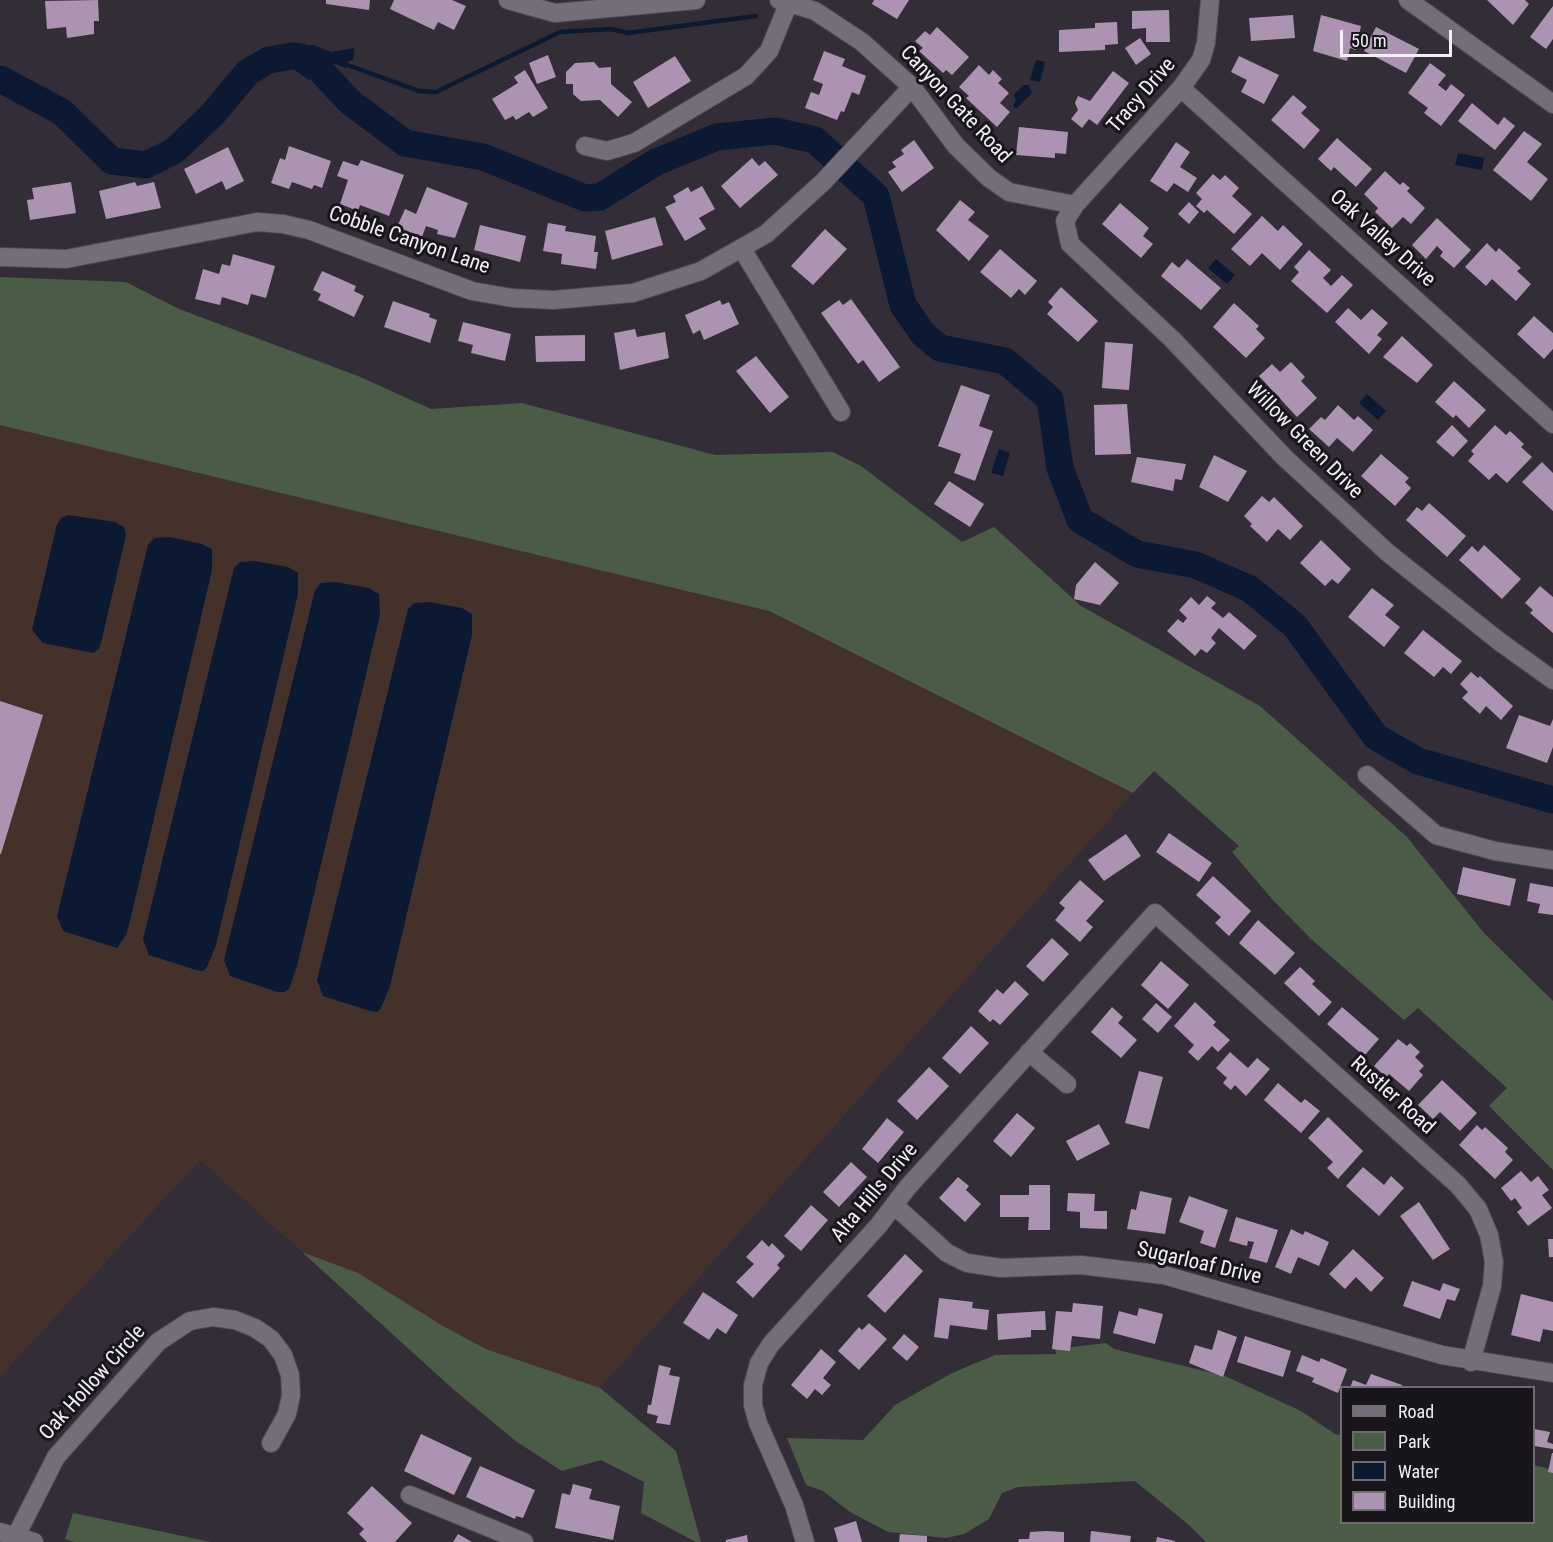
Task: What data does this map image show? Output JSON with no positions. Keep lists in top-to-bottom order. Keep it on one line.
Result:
{"streets":{"street":["Tracy Drive","Canyon Gate Road","Oak Valley Drive","Cobble Canyon Lane","Willow Green Drive","Rustler Road","Alta Hills Drive","Sugarloaf Drive","Oak Hollow Circle"]},"crossings":[["Tracy Drive","Canyon Gate Road"],["Tracy Drive","Oak Valley Drive"],["Tracy Drive","Willow Green Drive"],["Canyon Gate Road","Cobble Canyon Lane"],["Canyon Gate Road","Willow Green Drive"],["Rustler Road","Alta Hills Drive"],["Rustler Road","Sugarloaf Drive"],["Alta Hills Drive","Sugarloaf Drive"]],"legend":["Road","Park","Water","Building"],"scale_bar":"50 m"}
